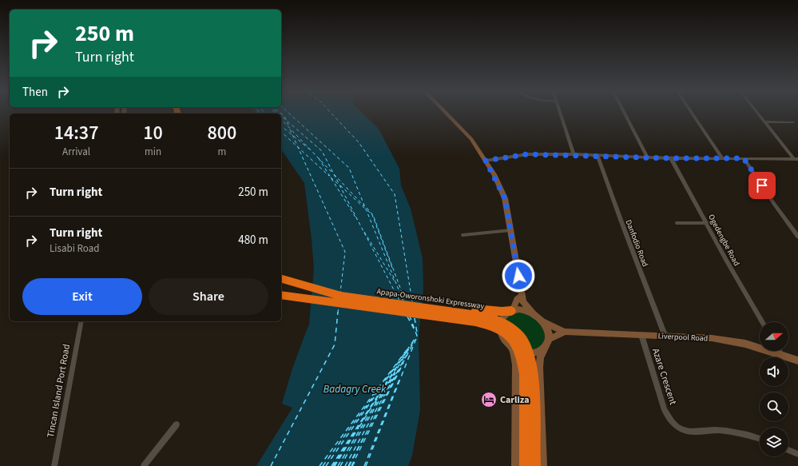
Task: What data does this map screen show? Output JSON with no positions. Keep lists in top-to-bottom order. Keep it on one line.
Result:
{"streets":{"highway":["Apapa-Oworonshoki Expressway"],"main road":["Liverpool Road"],"street":["Ogedengbe Road","Danfodio Road","Azare Crescent","Tincan Island Port Road"]},"crossings":[["Danfodio Road","Liverpool Road"],["Liverpool Road","Azare Crescent"]],"water":["Badagry Creek"],"places":{"hotel":["Carliza"]},"north":"right","page":{"turn":["250 m","Turn right"],"then":"Then","eta":["14:37","Arrival","10","min","800","m"],"list":[{"name":"Turn right","value":"250 m"},{"name":"Turn right","note":"Lisabi Road","value":"480 m"}],"buttons":["Exit","Share"]}}
